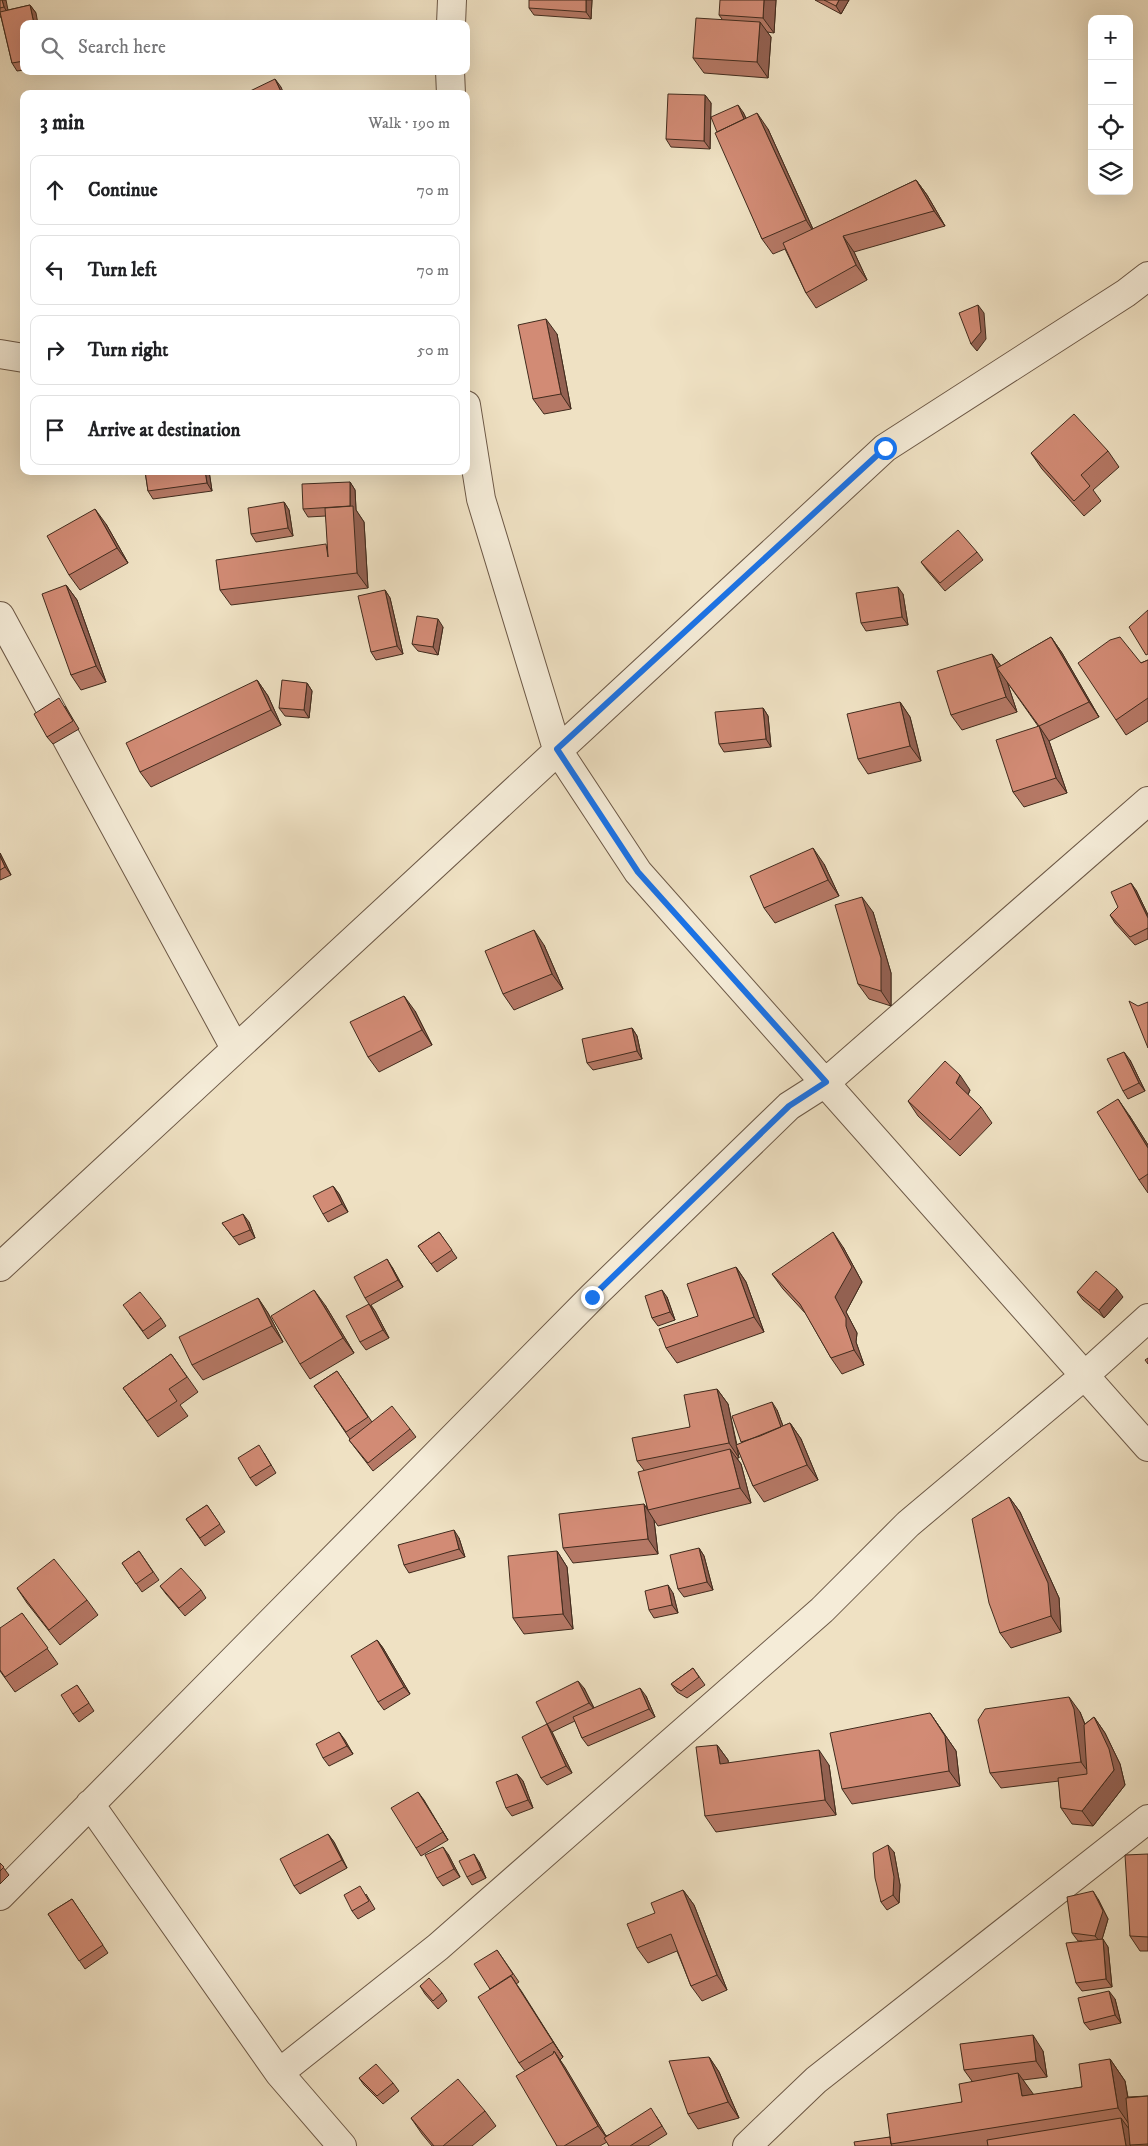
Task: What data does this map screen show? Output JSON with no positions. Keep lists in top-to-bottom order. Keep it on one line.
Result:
{"page":{"map_buttons":["+","−"],"search":"Search here","heading":["3 min","Walk · 190 m"],"list":[["Continue","70 m"],["Turn left","70 m"],["Turn right","50 m"],"Arrive at destination"]}}
